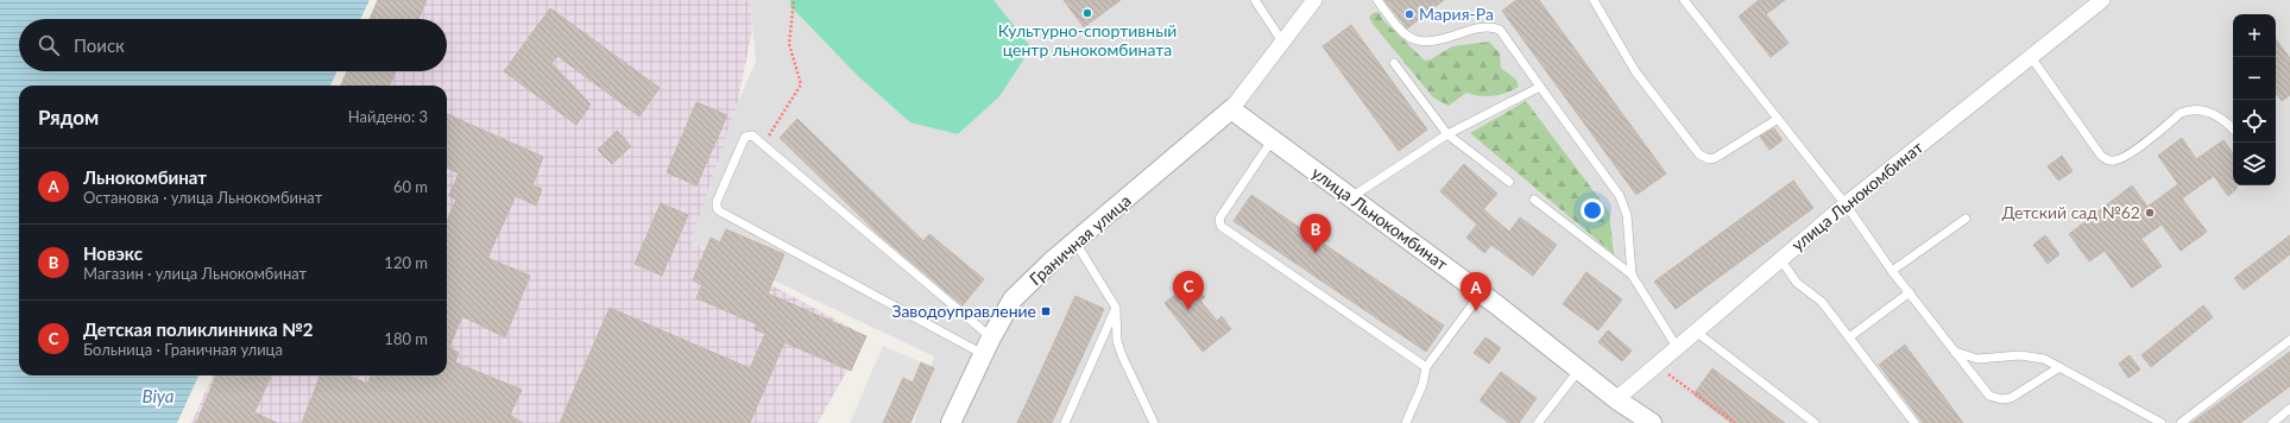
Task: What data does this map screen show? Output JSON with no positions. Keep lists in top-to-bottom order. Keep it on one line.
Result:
{"streets":{"street":["улица Льнокомбинат","Граничная улица"]},"crossings":[["улица Льнокомбинат","Граничная улица"]],"water":["Biya"],"places":{"other":["Культурно-спортивный центр льнокомбината","Мария-Ра","Детский сад №62"],"transit":["Заводоуправление"]},"page":{"map_buttons":["+","−"],"search":"Поиск","heading":["Рядом","Найдено: 3"],"list":[{"mark":"A","name":"Льнокомбинат","note":"Остановка · улица Льнокомбинат","value":"60 m"},{"mark":"B","name":"Новэкс","note":"Магазин · улица Льнокомбинат","value":"120 m"},{"mark":"C","name":"Детская поликлинника №2","note":"Больница · Граничная улица","value":"180 m"}],"pins":["B","C","A"]}}
